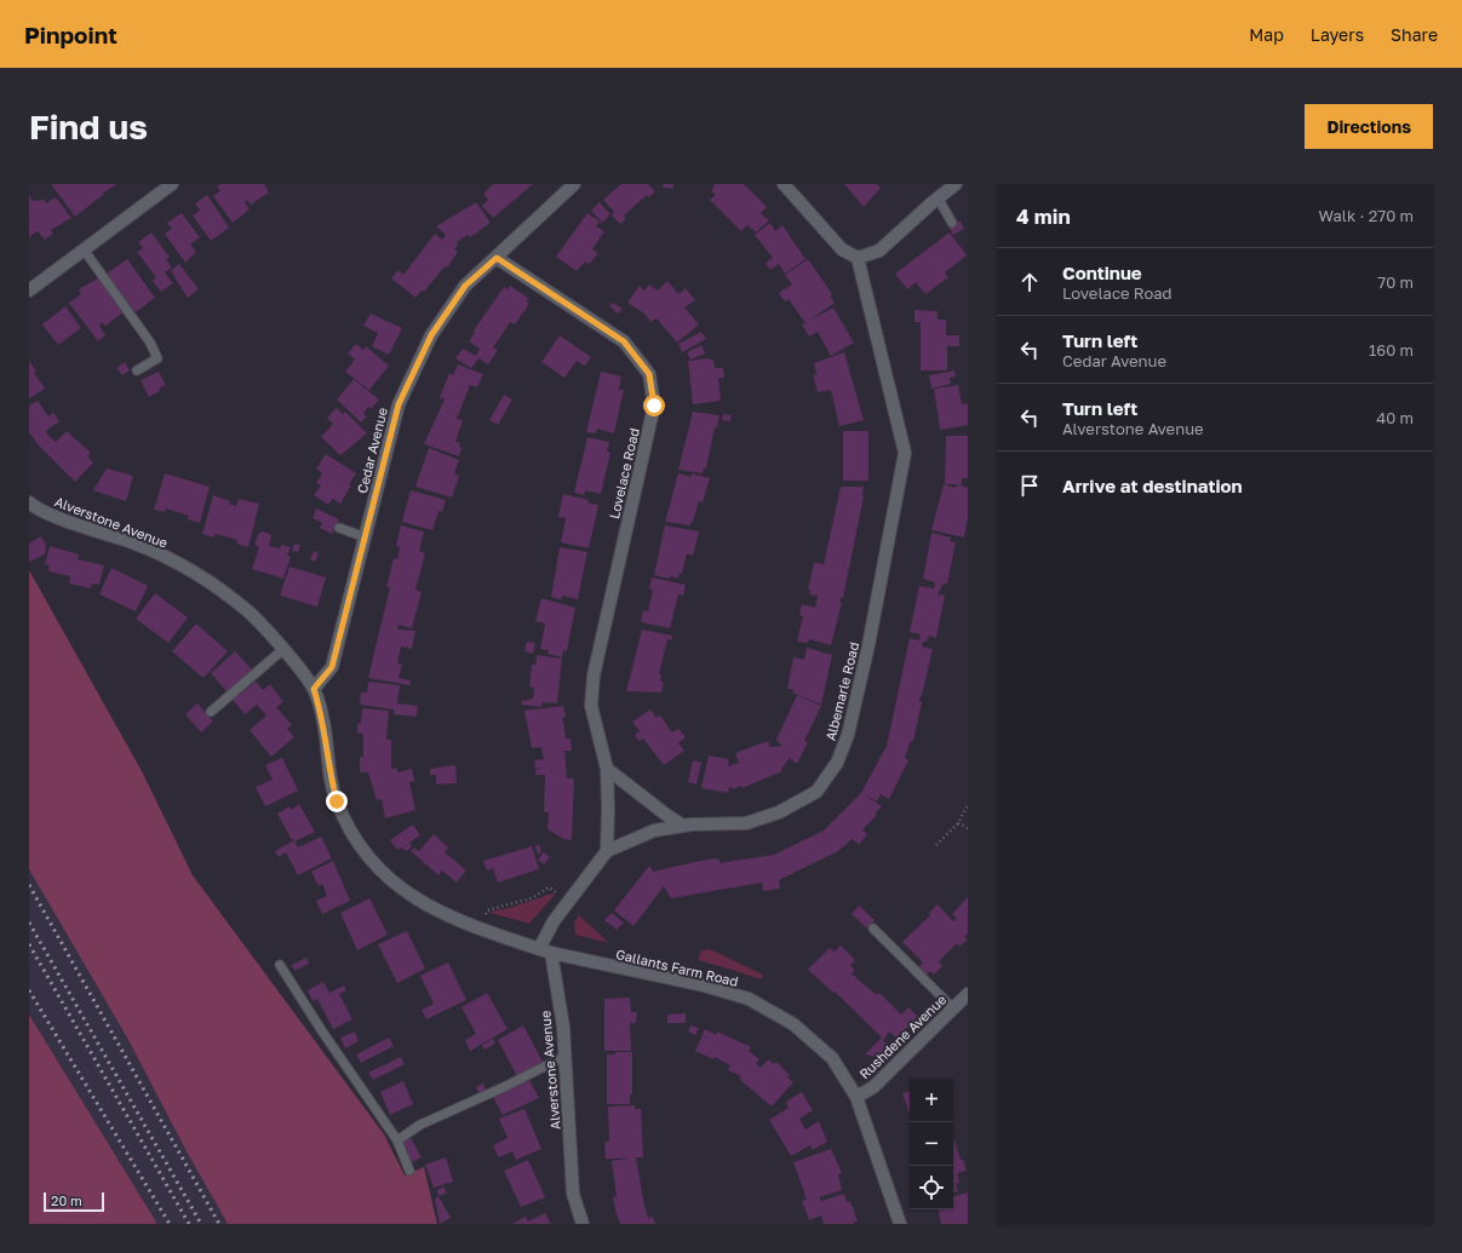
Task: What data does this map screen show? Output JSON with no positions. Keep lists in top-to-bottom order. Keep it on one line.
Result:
{"streets":{"street":["Cedar Avenue","Lovelace Road","Alverstone Avenue","Albemarle Road","Gallants Farm Road","Rushdene Avenue"]},"crossings":[["Cedar Avenue","Lovelace Road"],["Cedar Avenue","Alverstone Avenue"],["Lovelace Road","Albemarle Road"],["Alverstone Avenue","Albemarle Road"],["Alverstone Avenue","Gallants Farm Road"],["Albemarle Road","Gallants Farm Road"],["Gallants Farm Road","Rushdene Avenue"]],"scale_bar":"20 m","page":{"header":"Pinpoint","nav":["Map","Layers","Share"],"buttons":"Directions","title":"Find us","heading":["4 min","Walk · 270 m"],"list":[["Continue","Lovelace Road","70 m"],["Turn left","Cedar Avenue","160 m"],["Turn left","Alverstone Avenue","40 m"],"Arrive at destination"],"map_buttons":["+","−"],"scale":"20 m"}}
